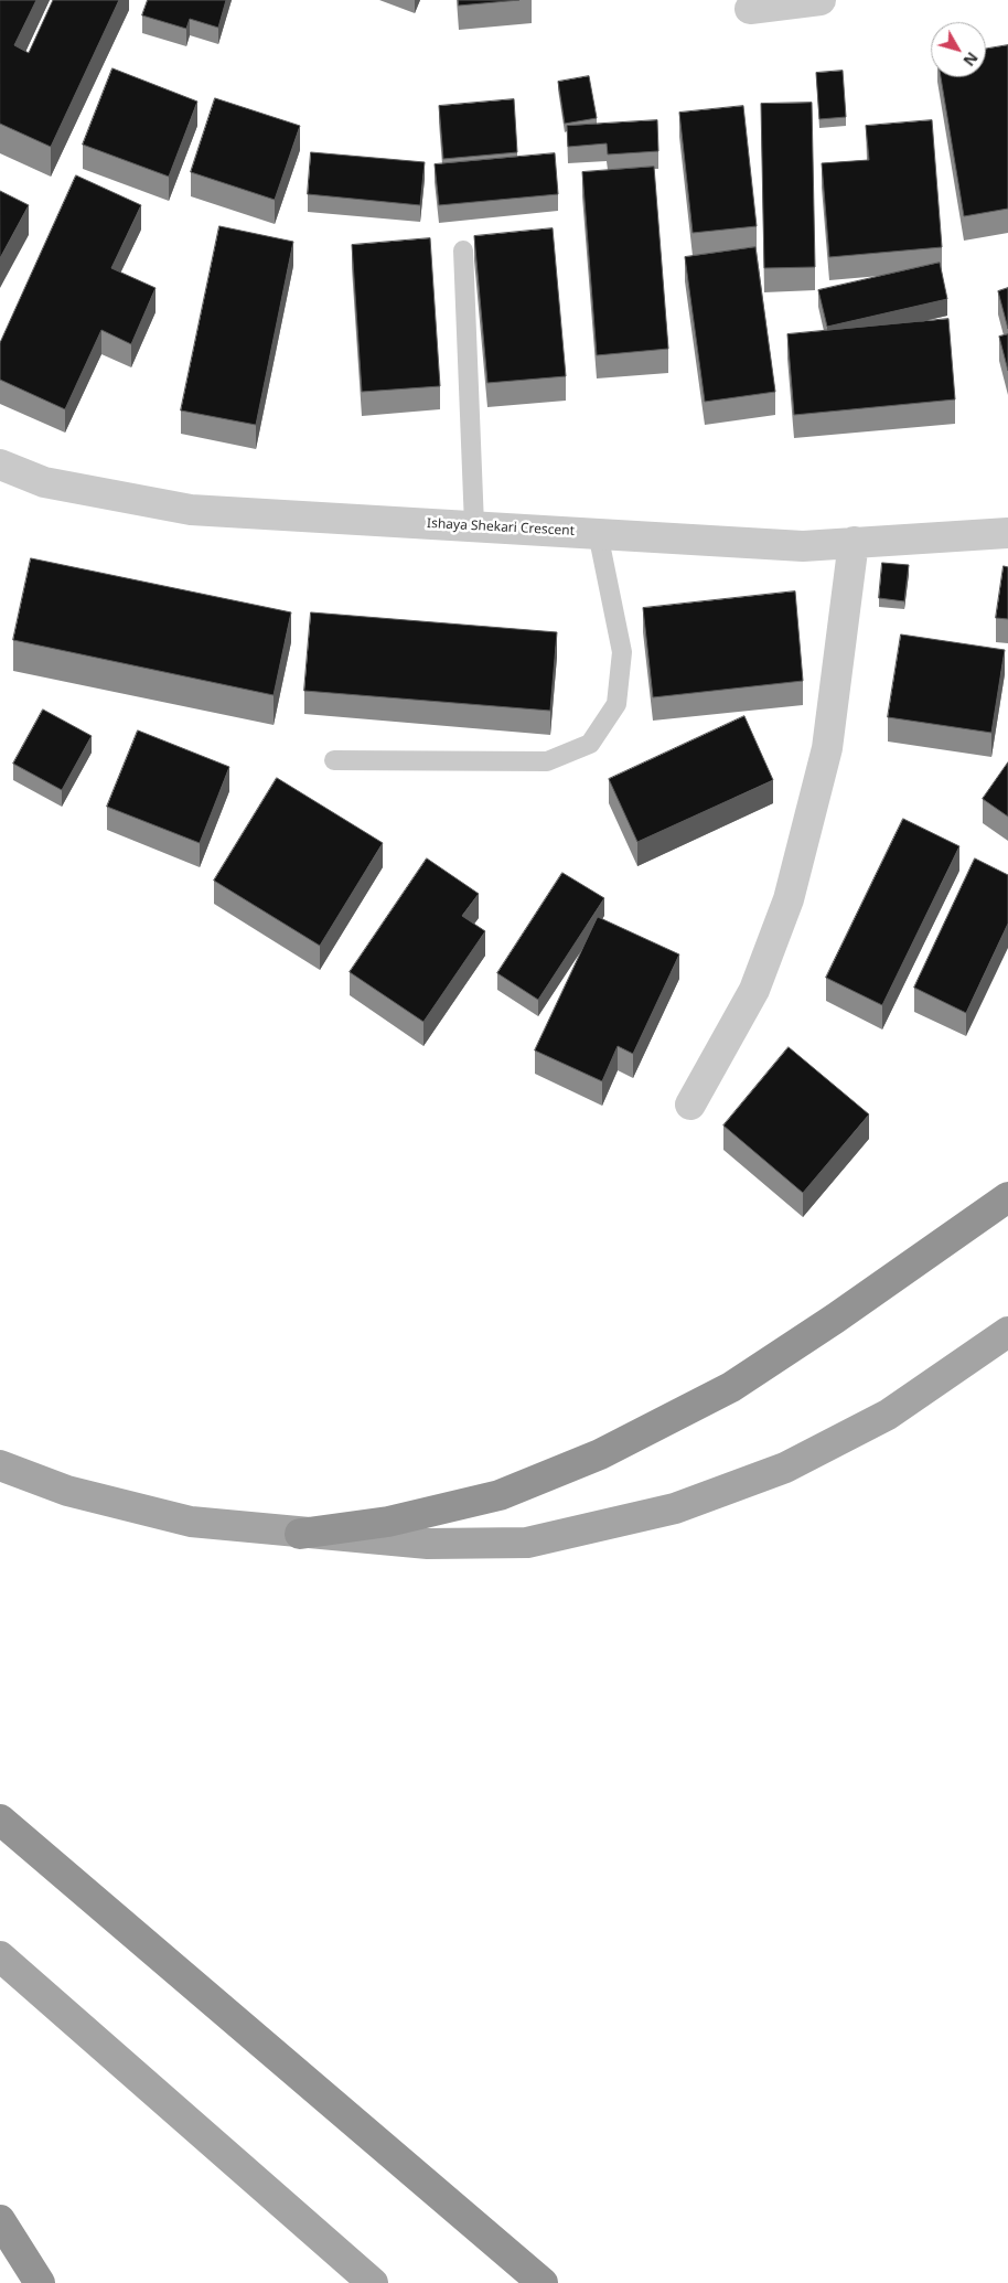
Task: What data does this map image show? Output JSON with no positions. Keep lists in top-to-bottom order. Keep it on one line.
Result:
{"streets":{"street":["Ishaya Shekari Crescent"]},"north":"bottom right"}
